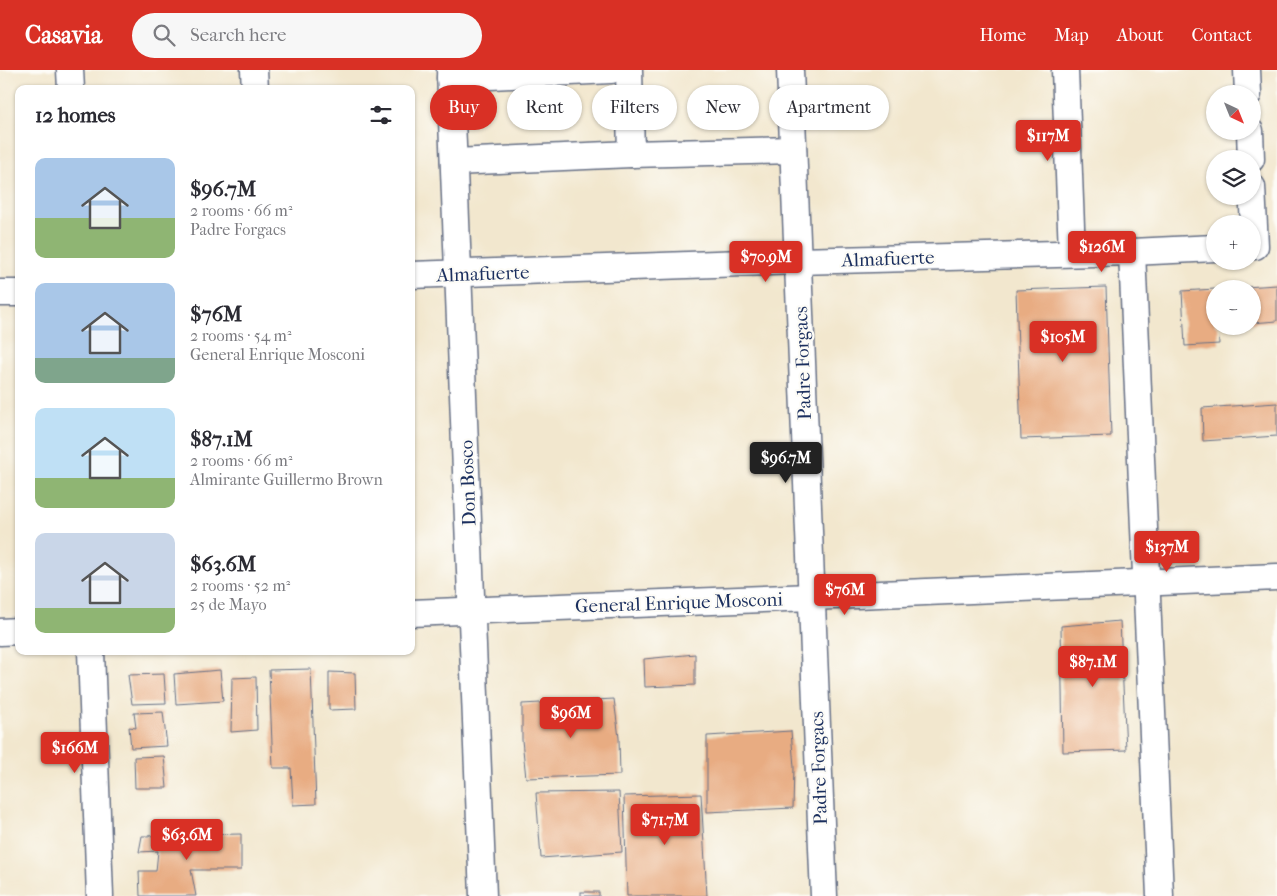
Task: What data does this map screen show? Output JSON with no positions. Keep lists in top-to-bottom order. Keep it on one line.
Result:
{"streets":{"street":["Almafuerte","Padre Forgacs","Don Bosco","General Enrique Mosconi"]},"crossings":[["Almafuerte","Padre Forgacs"],["Almafuerte","Don Bosco"],["Padre Forgacs","General Enrique Mosconi"],["Don Bosco","General Enrique Mosconi"]],"north":"bottom right","page":{"header":"Casavia","search":"Search here","nav":["Home","Map","About","Contact"],"map_buttons":["+","−"],"chip":["Buy","Rent","Filters","New","Apartment"],"heading":"12 homes","price":["$117M","$126M","$70.9M","$105M","$96.7M","$137M","$76M","$87.1M","$96M","$166M","$71.7M","$63.6M"],"list":[{"name":"$96.7M","note":"2 rooms · 66 m² · Padre Forgacs"},{"name":"$76M","note":"2 rooms · 54 m² · General Enrique Mosconi"},{"name":"$87.1M","note":"2 rooms · 66 m² · Almirante Guillermo Brown"},{"name":"$63.6M","note":"2 rooms · 52 m² · 25 de Mayo"}]}}
